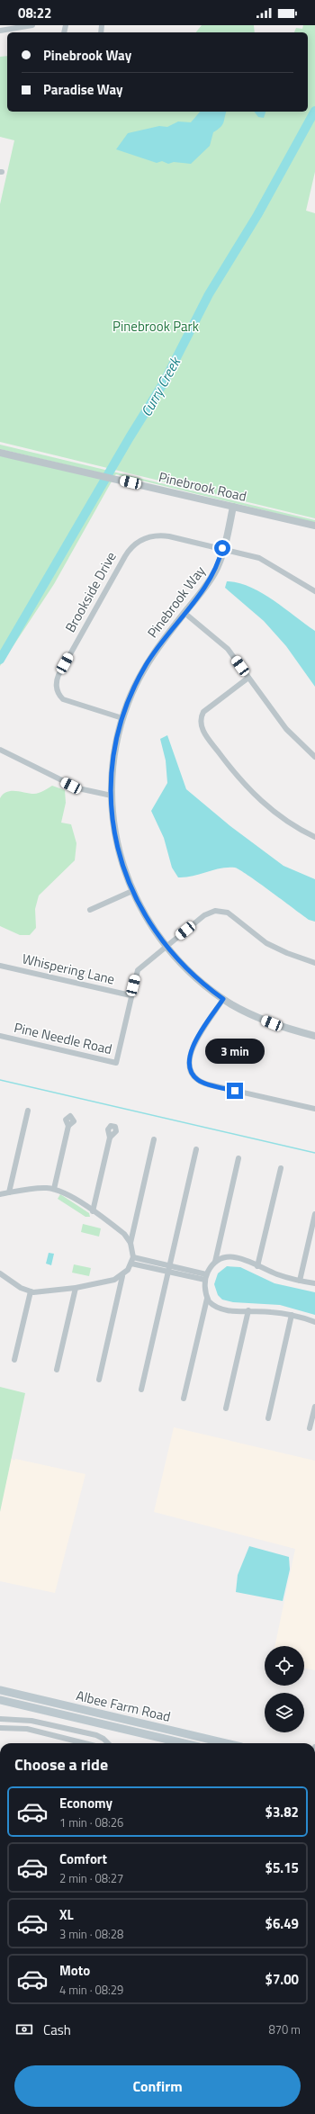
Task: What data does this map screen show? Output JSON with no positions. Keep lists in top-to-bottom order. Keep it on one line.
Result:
{"streets":{"main road":["Albee Farm Road"],"street":["Pinebrook Road","Brookside Drive","Pinebrook Way","Whispering Lane","Pine Needle Road"]},"crossings":[["Pinebrook Road","Pinebrook Way"],["Brookside Drive","Pinebrook Way"],["Pinebrook Way","Pine Needle Road"],["Whispering Lane","Pine Needle Road"]],"water":["Curry Creek"],"parks":["Pinebrook Park"],"page":{"status":"08:22","banner":["Pinebrook Way","Paradise Way"],"bubble":"3 min","heading":"Choose a ride","list":[{"name":"Economy","note":"1 min · 08:26","value":"$3.82"},{"name":"Comfort","note":"2 min · 08:27","value":"$5.15"},{"name":"XL","note":"3 min · 08:28","value":"$6.49"},{"name":"Moto","note":"4 min · 08:29","value":"$7.00"}],"pay":["Cash","870 m"],"buttons":"Confirm"}}
